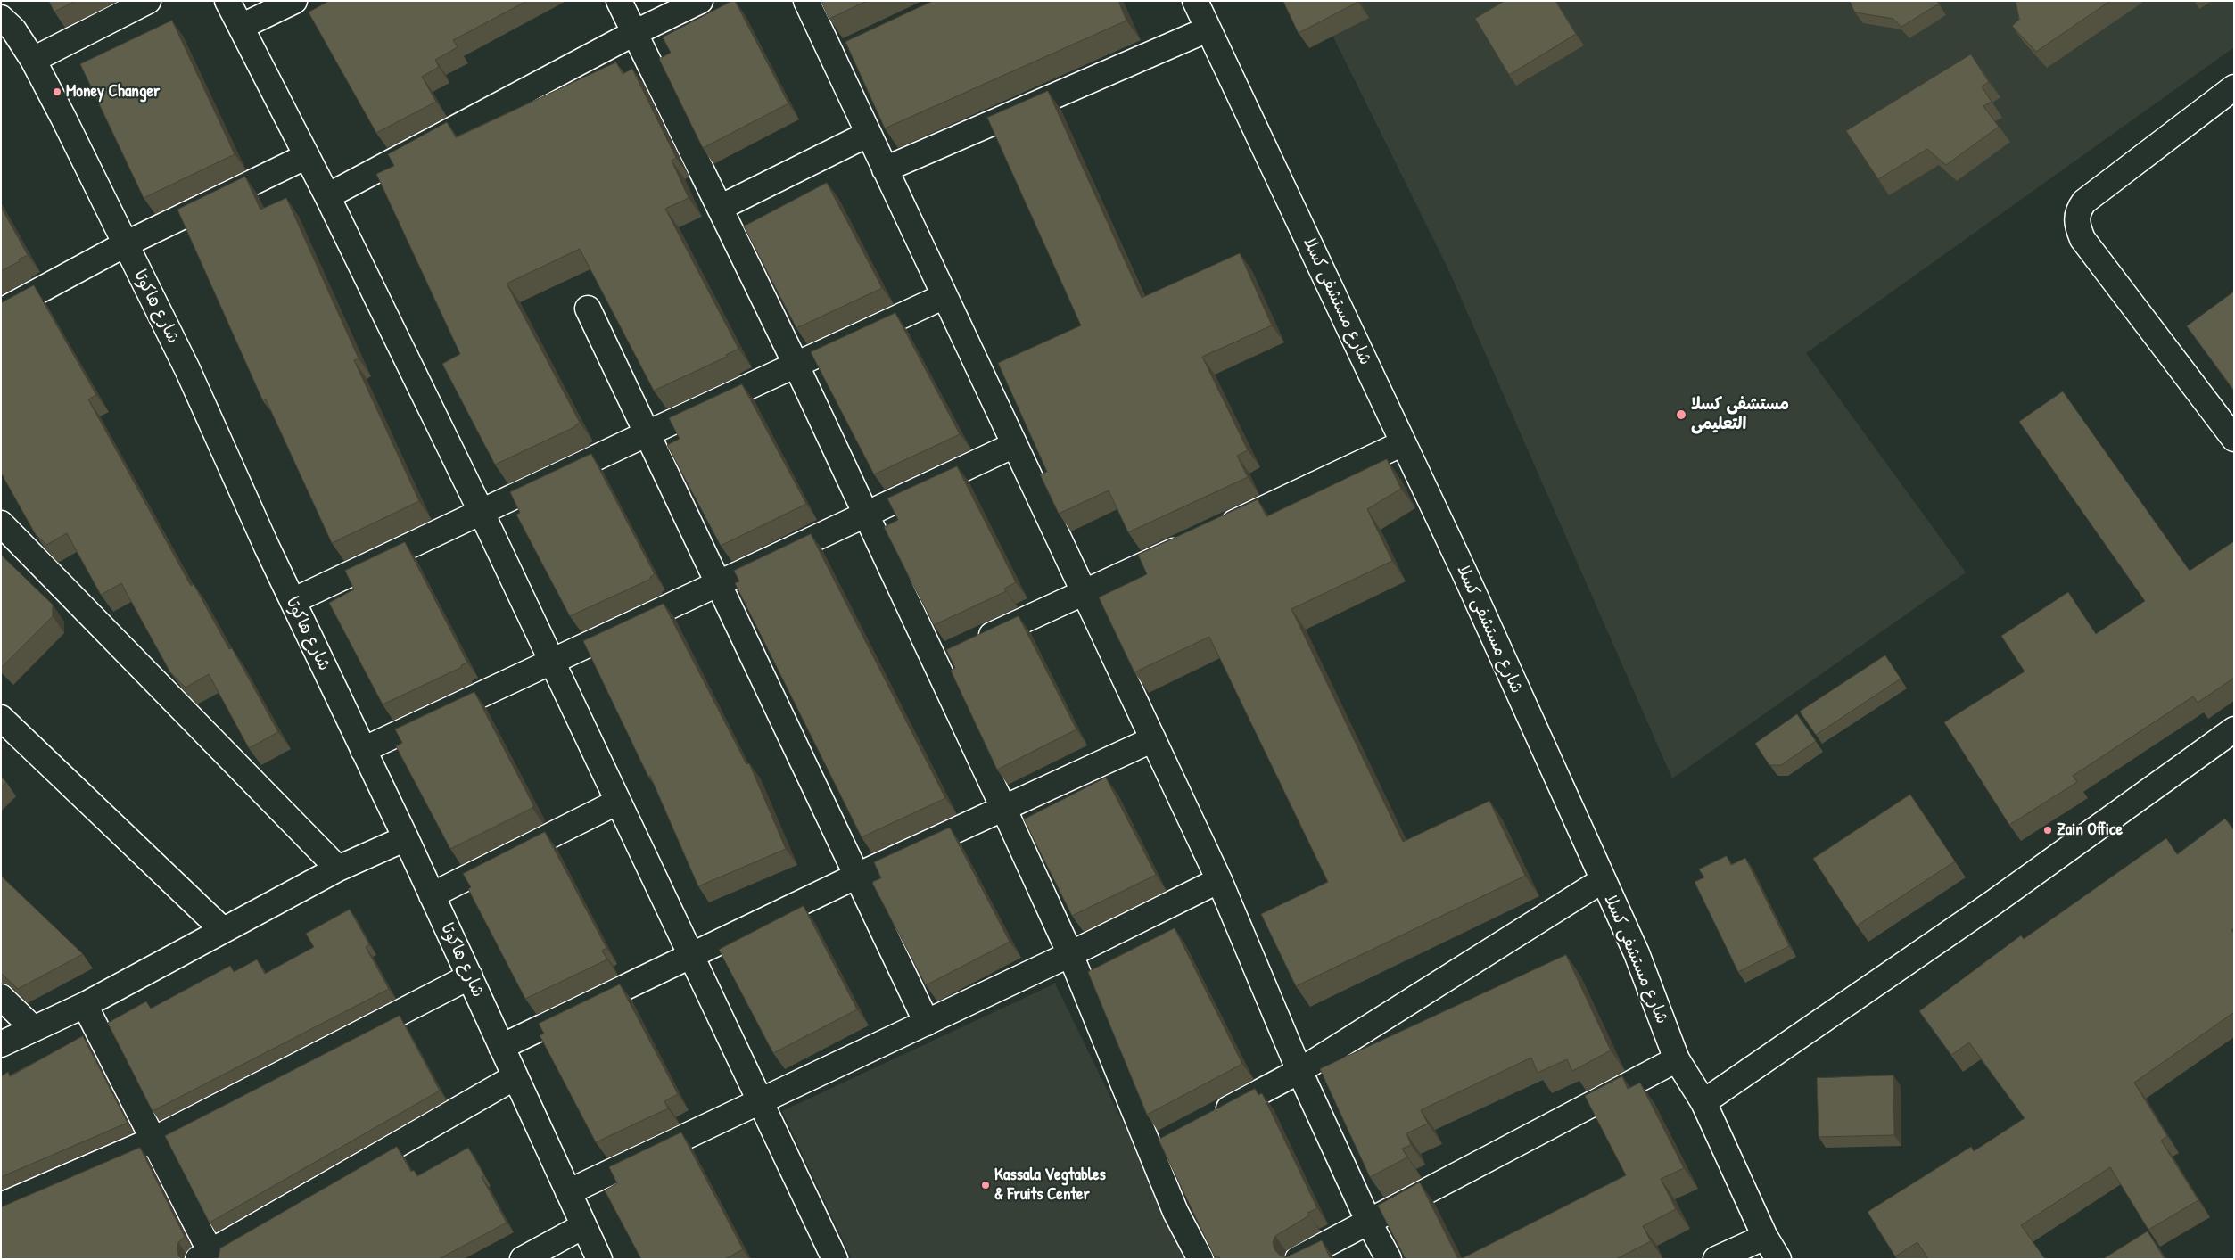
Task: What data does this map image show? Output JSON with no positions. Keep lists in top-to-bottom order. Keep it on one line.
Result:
{"streets":{"street":["شارع مستشفى كسلا","شارع هاكوتا"]},"places":["Money Changer","مستشفى كسلا التعليمى","Zain Office","Kassala Vegtables & Fruits Center"]}
